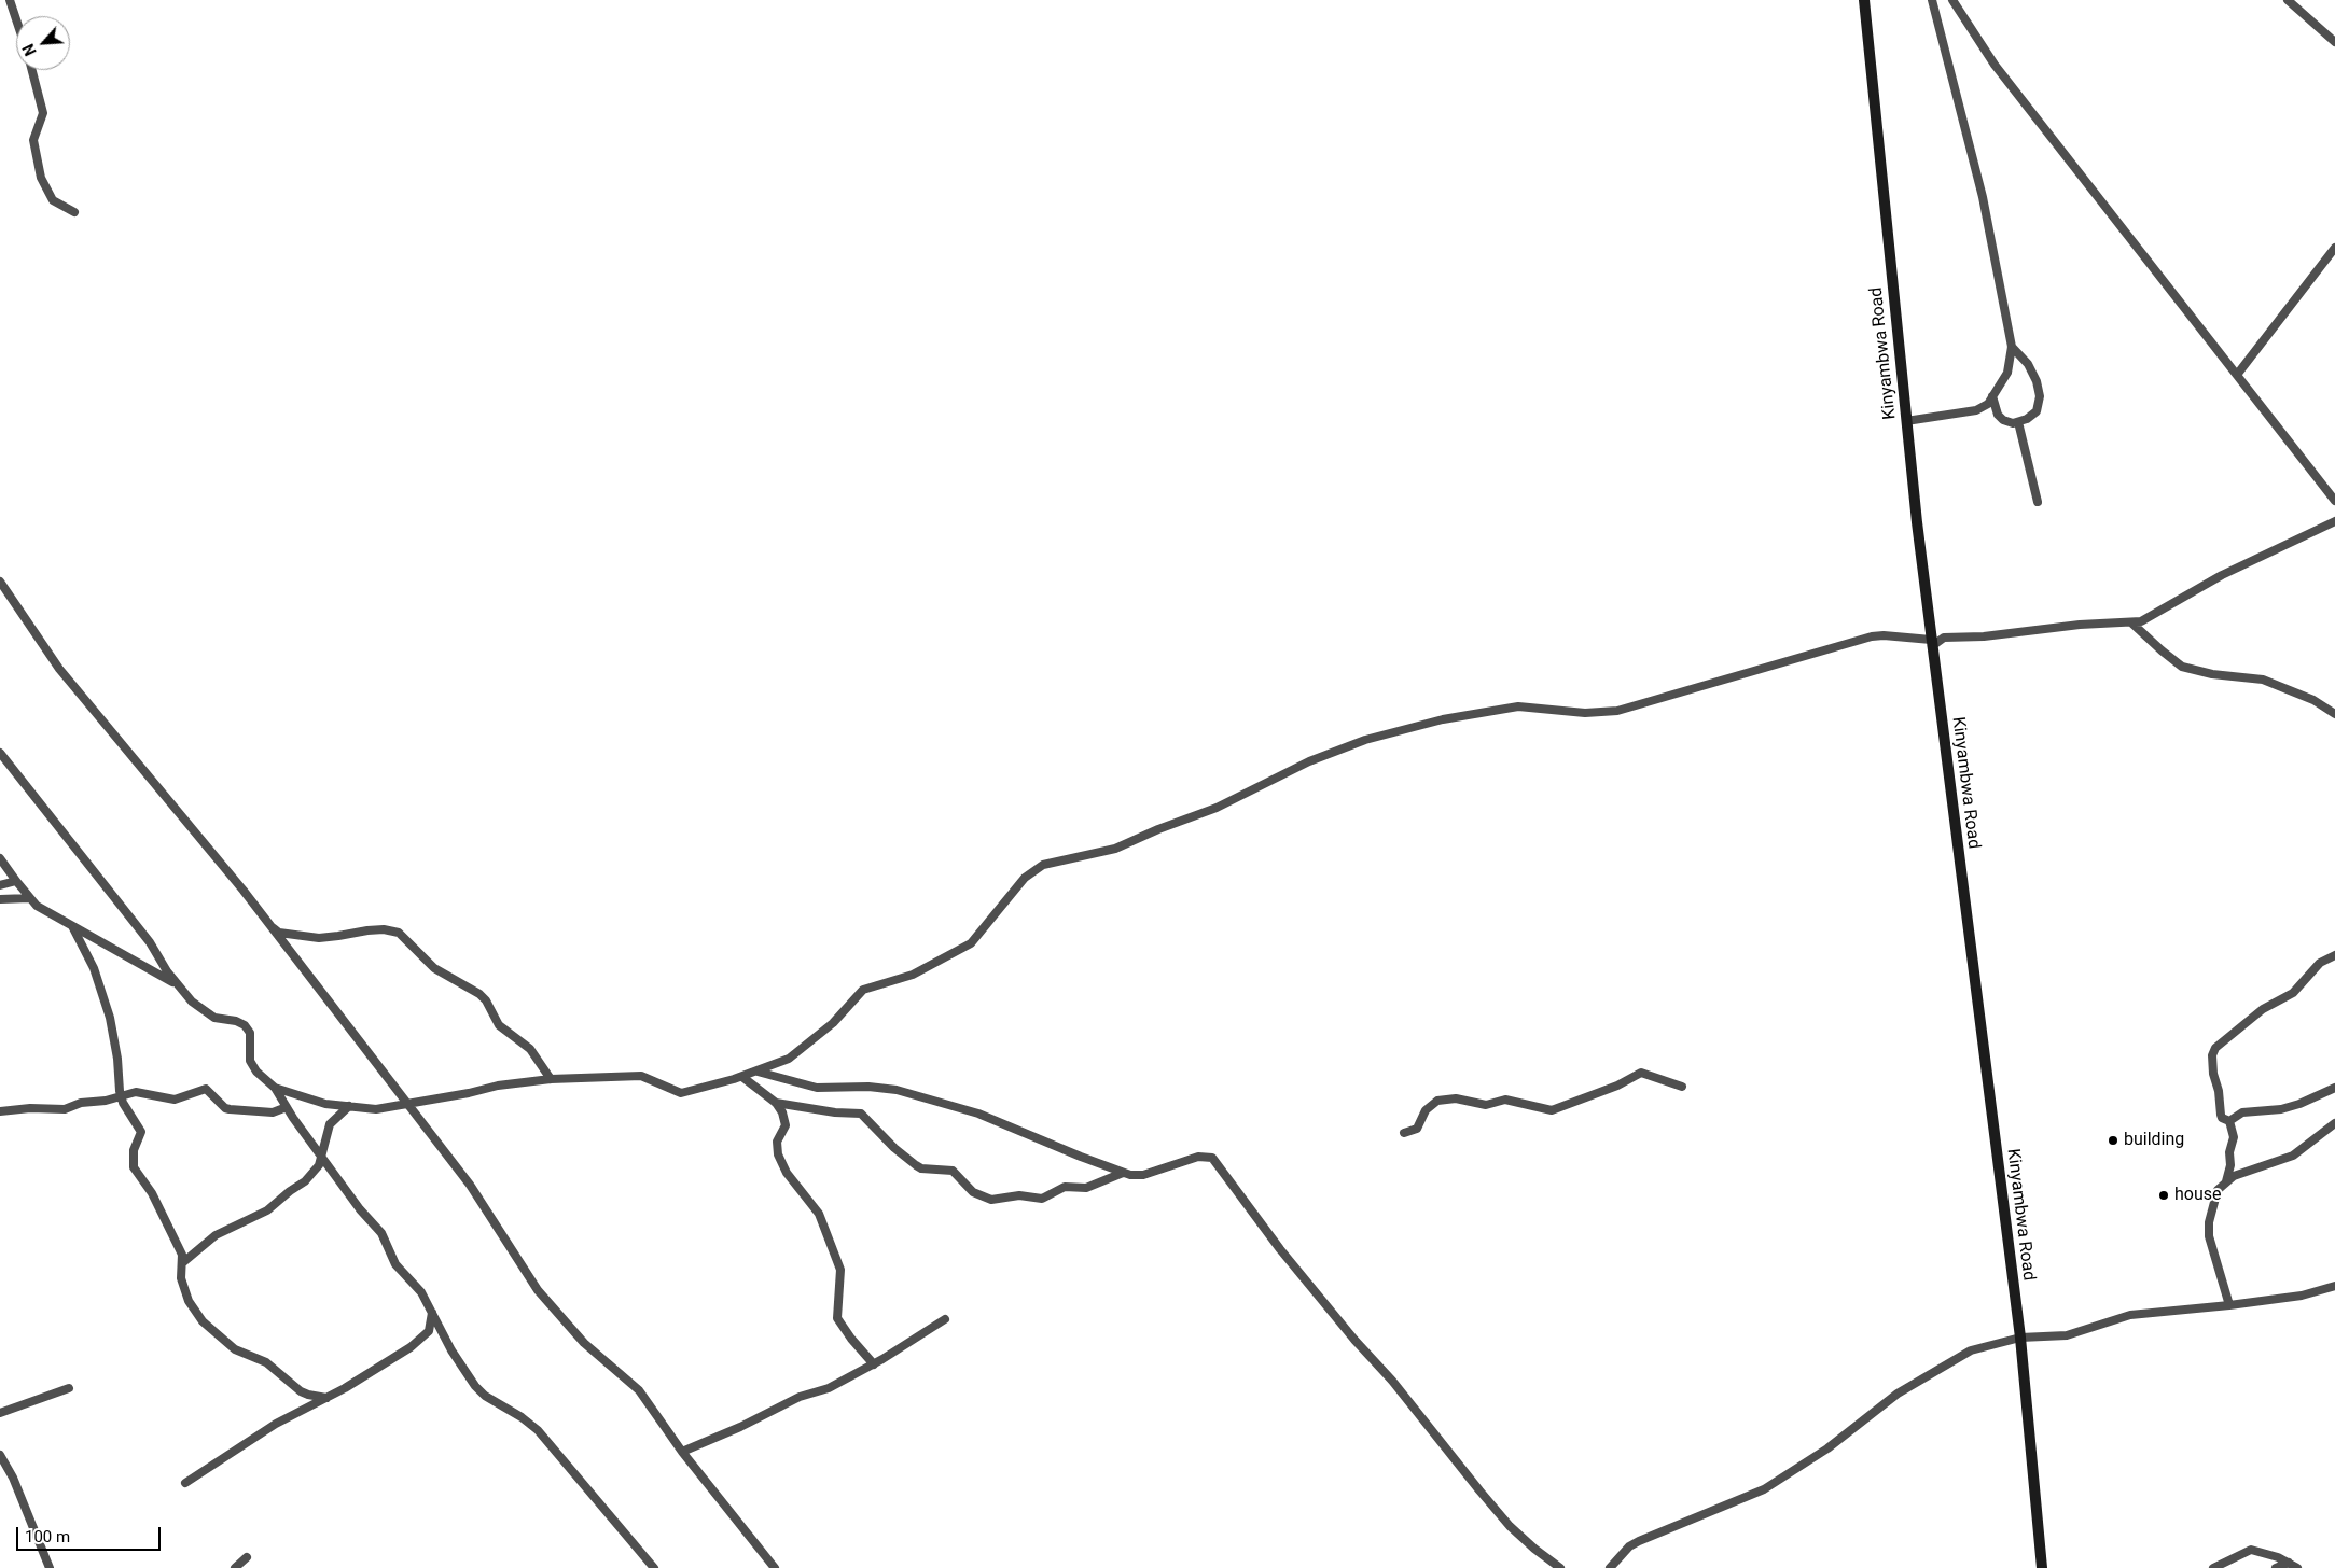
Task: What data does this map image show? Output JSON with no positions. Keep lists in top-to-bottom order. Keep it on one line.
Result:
{"streets":{"street":["Kinyambwa Road"]},"places":["building","house"],"scale_bar":"100 m","north":"bottom left"}
